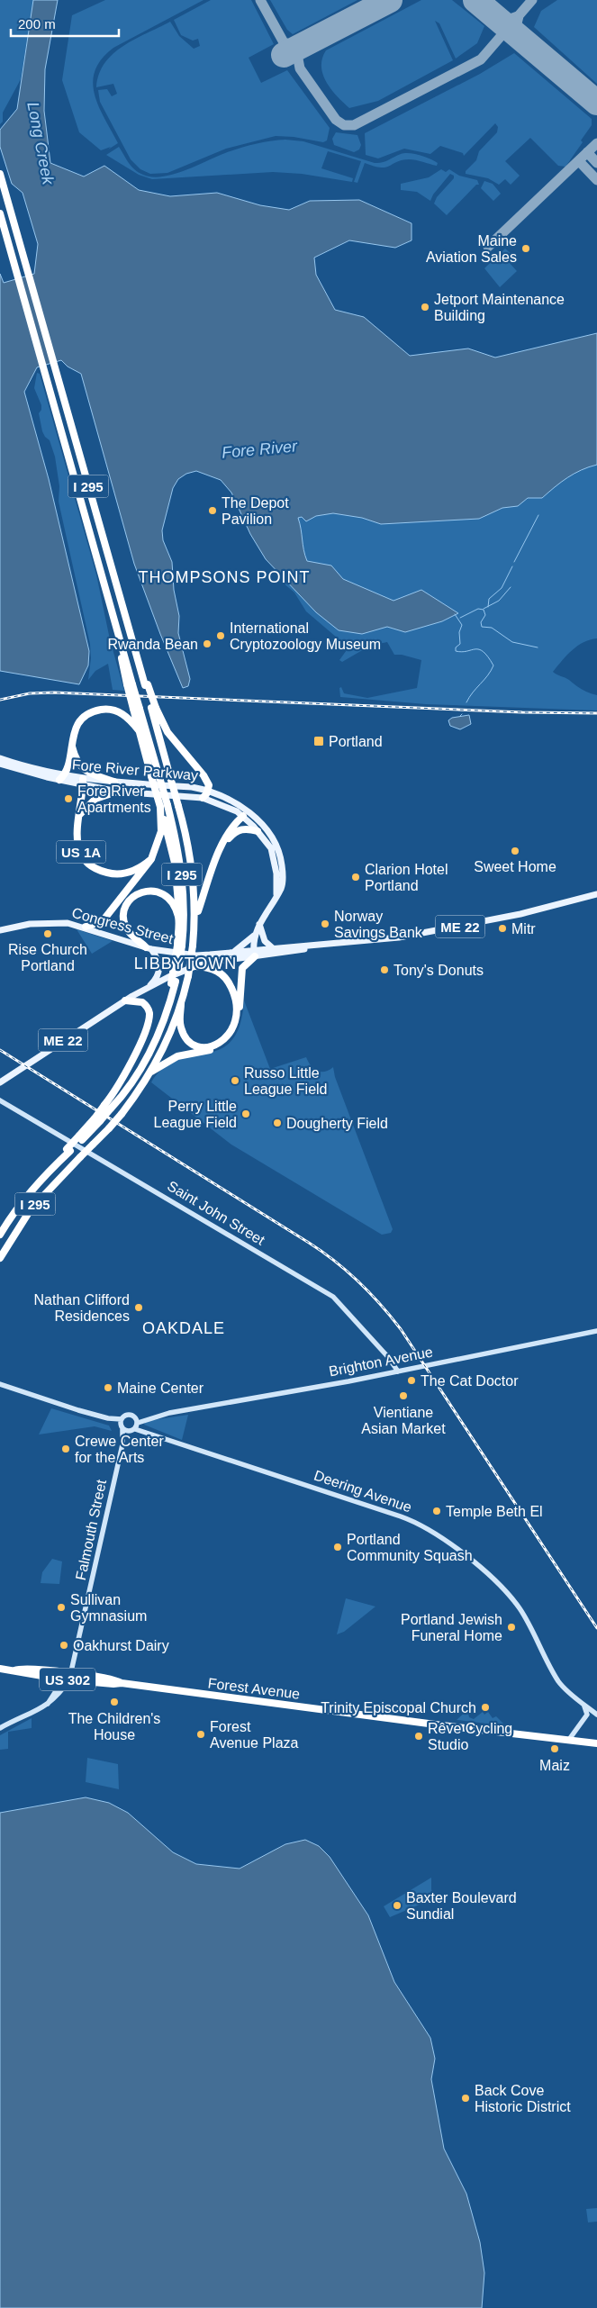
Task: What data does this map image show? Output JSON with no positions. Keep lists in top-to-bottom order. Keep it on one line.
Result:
{"streets":{"highway":["I 295","US 1A","US 302","Forest Avenue"],"main road":["Fore River Parkway","Congress Street","ME 22","Saint John Street","Brighton Avenue","Deering Avenue","Falmouth Street"]},"crossings":[["I 295","Congress Street"],["I 295","ME 22"],["Fore River Parkway","US 1A"],["Fore River Parkway","Congress Street"],["Congress Street","ME 22"],["Saint John Street","Brighton Avenue"],["Brighton Avenue","Deering Avenue"],["Brighton Avenue","Falmouth Street"],["Falmouth Street","Forest Avenue"]],"districts":["THOMPSONS POINT","LIBBYTOWN","OAKDALE"],"water":["Long Creek","Fore River"],"places":{"other":["Maine Aviation Sales","Jetport Maintenance Building","The Depot Pavilion","International Cryptozoology Museum","Rwanda Bean","Fore River Apartments","Sweet Home","Clarion Hotel Portland","Norway Savings Bank","Mitr","Rise Church Portland","Tony's Donuts","Russo Little League Field","Perry Little League Field","Dougherty Field","Nathan Clifford Residences","The Cat Doctor","Maine Center","Vientiane Asian Market","Crewe Center for the Arts","Temple Beth El","Portland Community Squash","Sullivan Gymnasium","Portland Jewish Funeral Home","Oakhurst Dairy","The Children's House","Trinity Episcopal Church","Forest Avenue Plaza","Rêve Cycling Studio","Maiz","Baxter Boulevard Sundial","Back Cove Historic District"],"transit":["Portland"]},"scale_bar":"200 m"}
